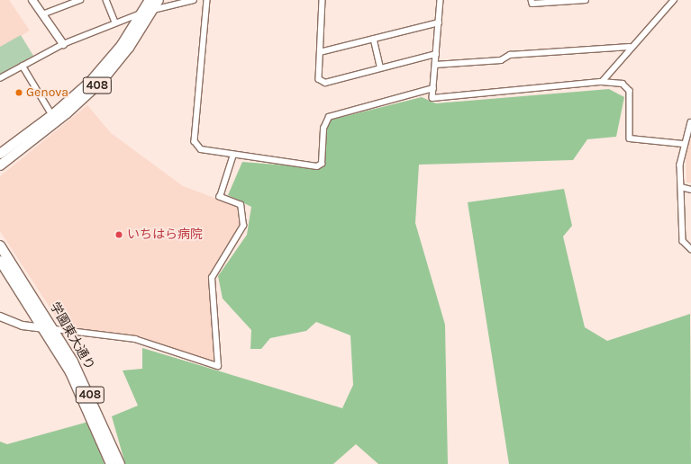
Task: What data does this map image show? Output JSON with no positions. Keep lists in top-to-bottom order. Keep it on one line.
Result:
{"streets":{"highway":["408","学園東大通り"]},"places":["Genova","いちはら病院"]}
